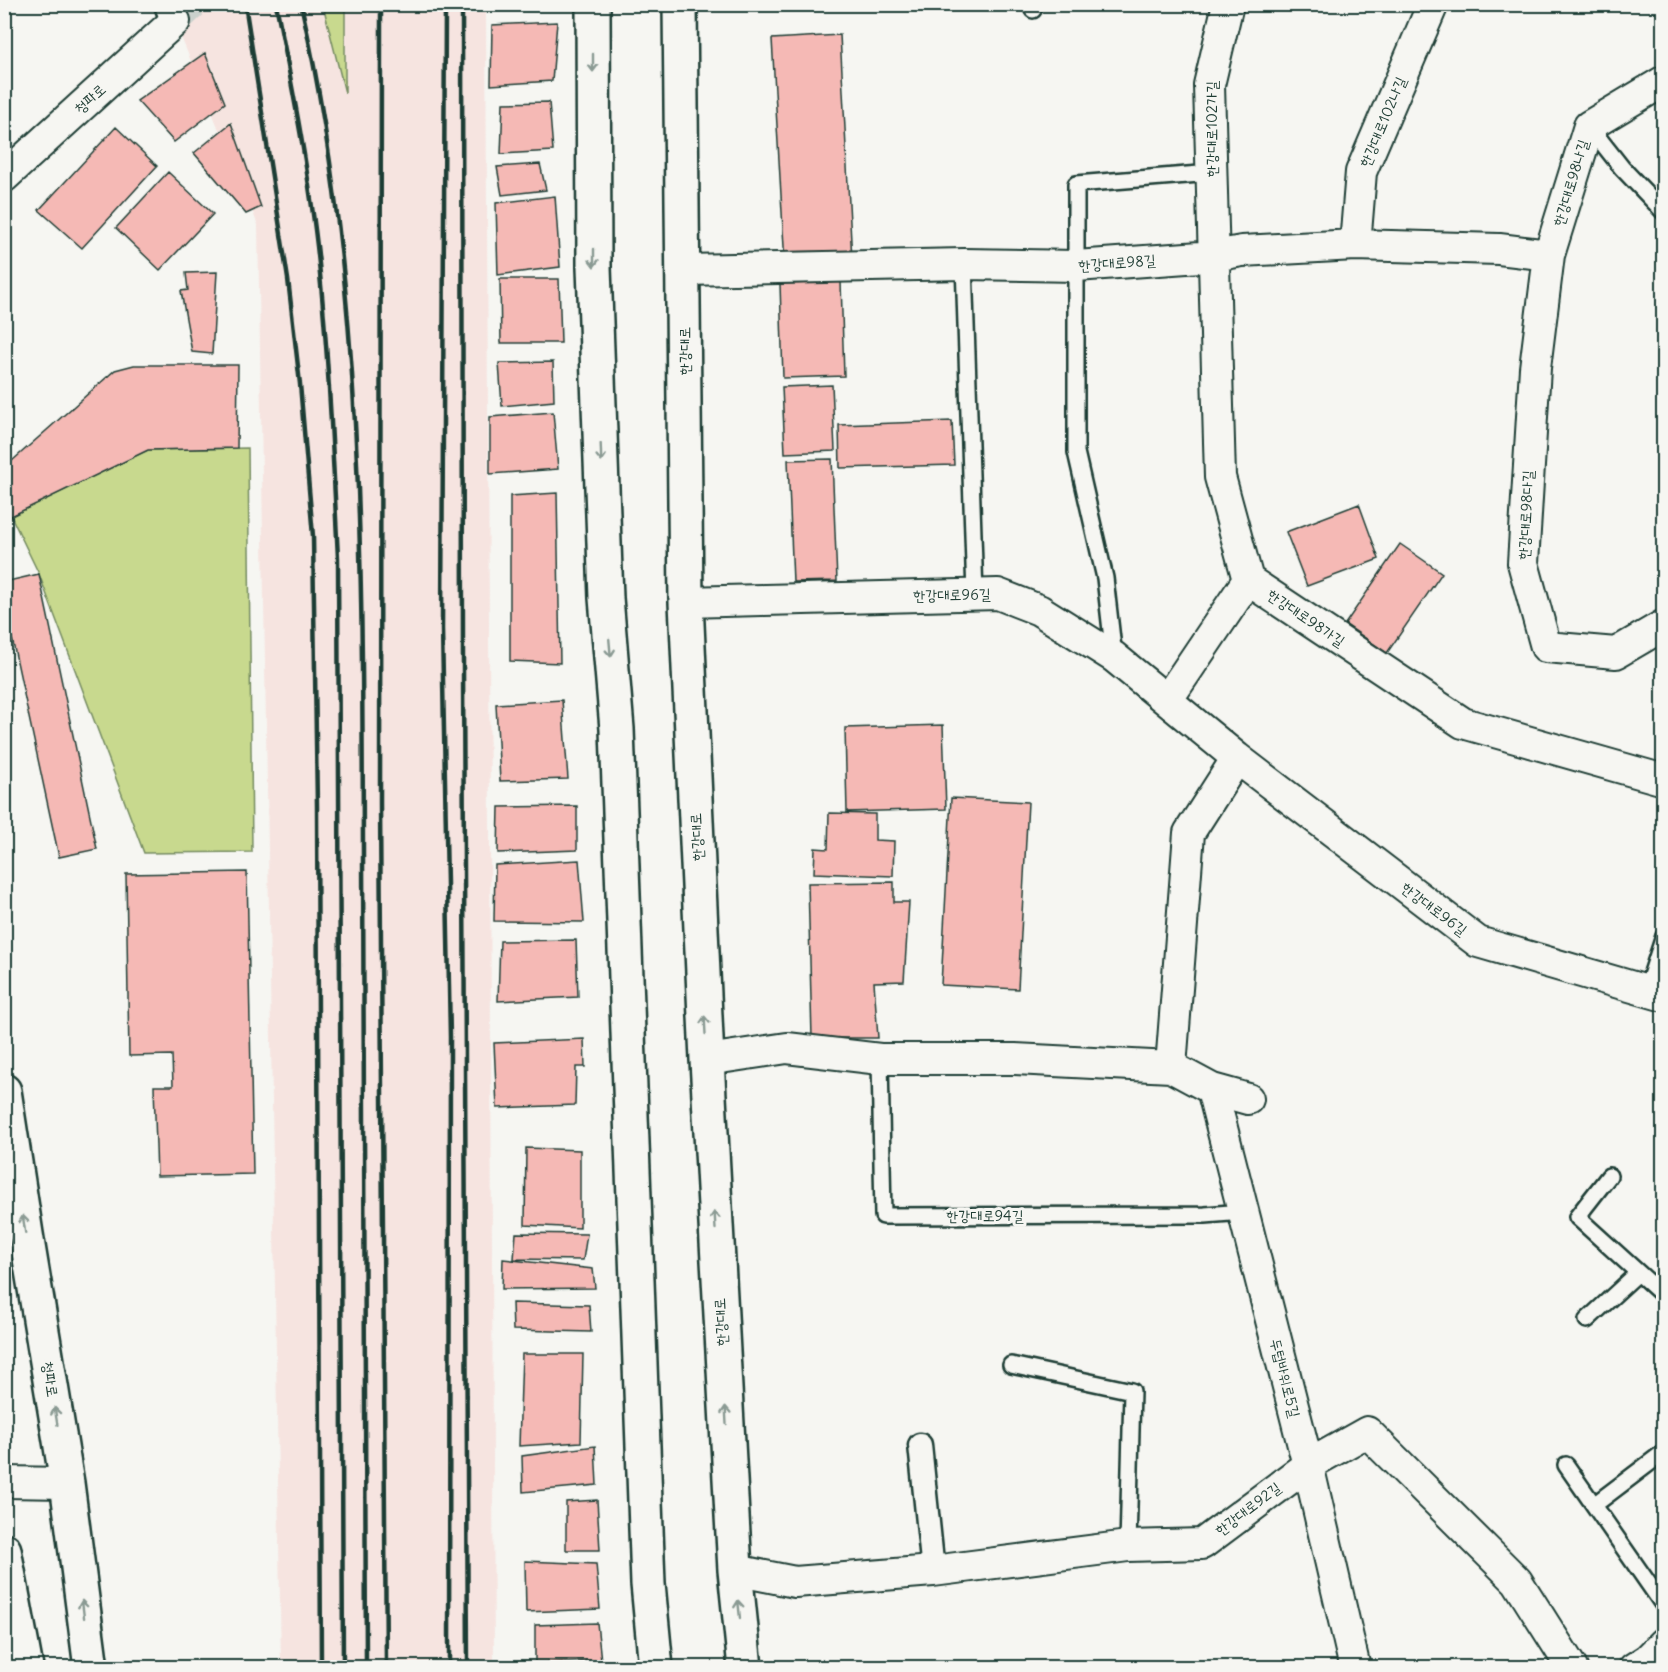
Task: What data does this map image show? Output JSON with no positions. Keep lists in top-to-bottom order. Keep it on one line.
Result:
{"streets":{"main road":["청파로","한강대로"],"street":["한강대로102나길","한강대로102가길","한강대로98나길","한강대로98길","한강대로98다길","한강대로96길","한강대로98가길","두텁바위로5길","한강대로92길"],"lane":["한강대로94길"]},"crossings":[["한강대로102나길","한강대로98길"],["한강대로102가길","한강대로98길"],["한강대로98나길","한강대로98길"],["한강대로98나길","한강대로98다길"],["한강대로98길","한강대로"],["한강대로98길","한강대로98다길"],["한강대로","한강대로96길"],["한강대로","한강대로92길"],["한강대로94길","두텁바위로5길"],["두텁바위로5길","한강대로92길"]],"one_way":["청파로"]}
